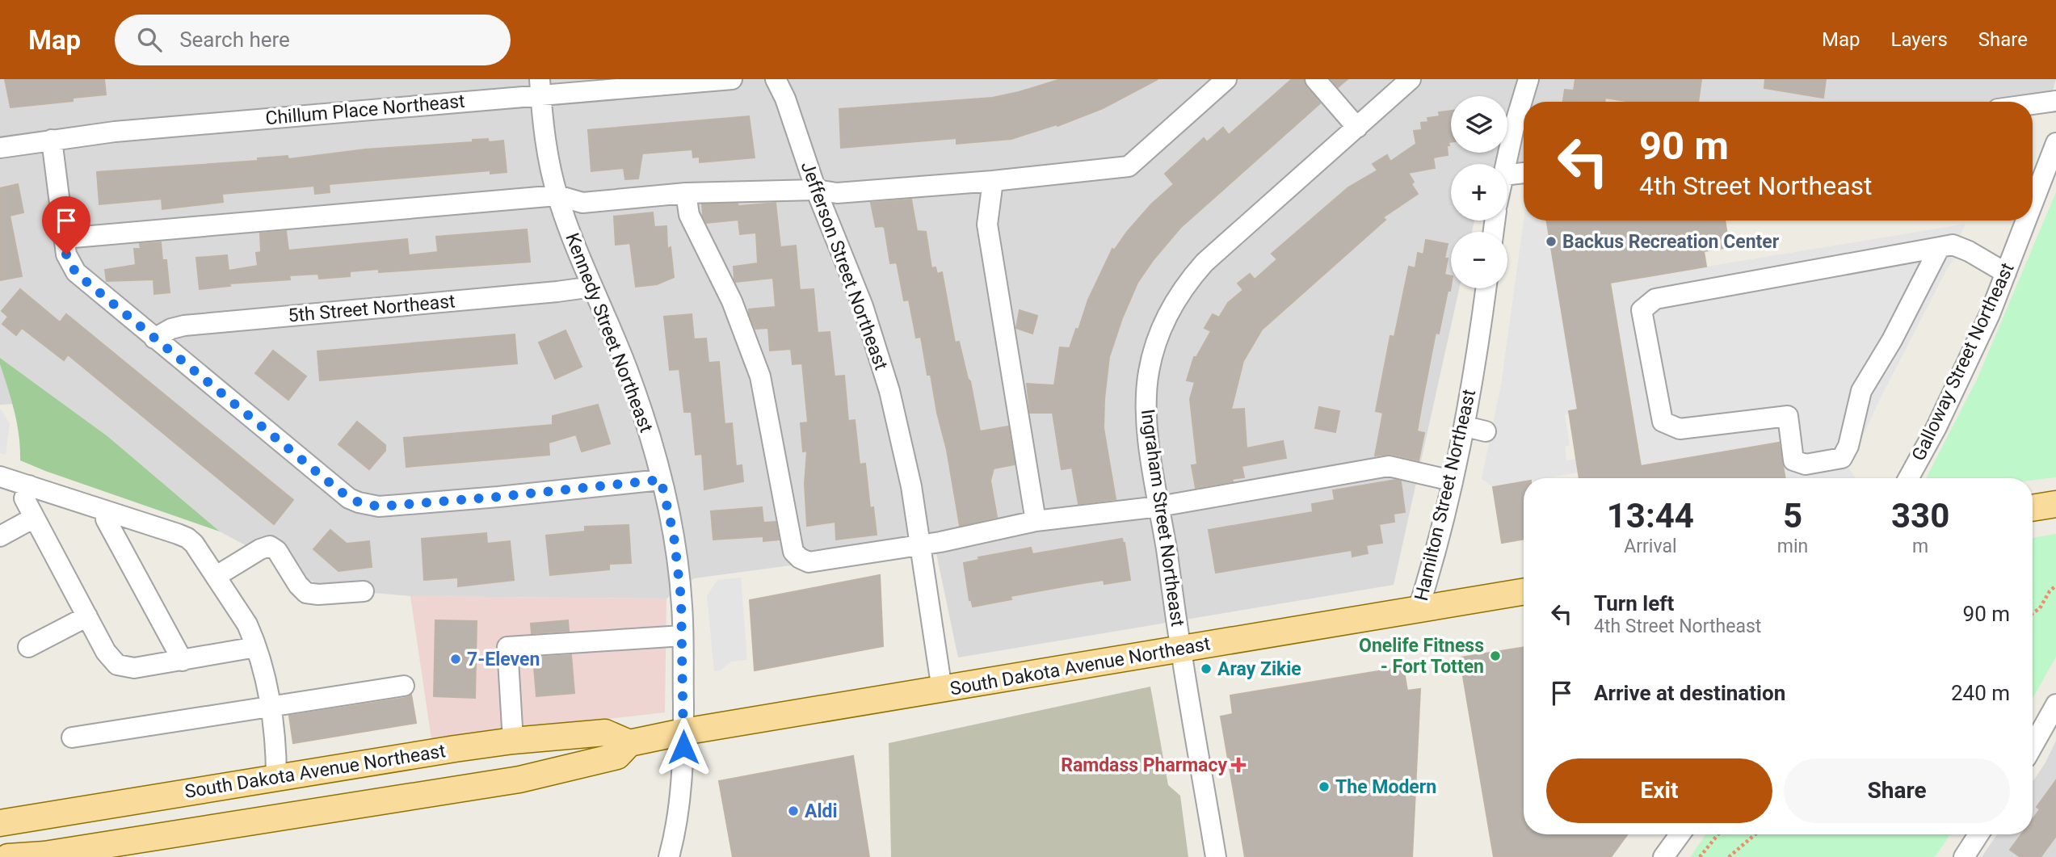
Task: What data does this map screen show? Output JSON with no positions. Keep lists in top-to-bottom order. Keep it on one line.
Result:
{"streets":{"main road":["South Dakota Avenue Northeast"],"street":["Chillum Place Northeast","Jefferson Street Northeast","5th Street Northeast","Kennedy Street Northeast","Galloway Street Northeast","Hamilton Street Northeast","Ingraham Street Northeast"]},"crossings":[["Chillum Place Northeast","Kennedy Street Northeast"],["Jefferson Street Northeast","South Dakota Avenue Northeast"],["5th Street Northeast","Kennedy Street Northeast"],["Kennedy Street Northeast","South Dakota Avenue Northeast"],["Hamilton Street Northeast","South Dakota Avenue Northeast"],["Ingraham Street Northeast","South Dakota Avenue Northeast"]],"places":{"other":["Backus Recreation Center","Onelife Fitness - Fort Totten","7-Eleven","Aray Zikie","The Modern","Aldi"],"health":["Ramdass Pharmacy"]},"page":{"header":"Map","search":"Search here","nav":["Map","Layers","Share"],"map_buttons":["+","−"],"turn":["90 m","4th Street Northeast"],"eta":["13:44","Arrival","5","min","330","m"],"list":[{"name":"Turn left","note":"4th Street Northeast","value":"90 m"},{"name":"Arrive at destination","value":"240 m"}],"buttons":["Exit","Share"]}}
